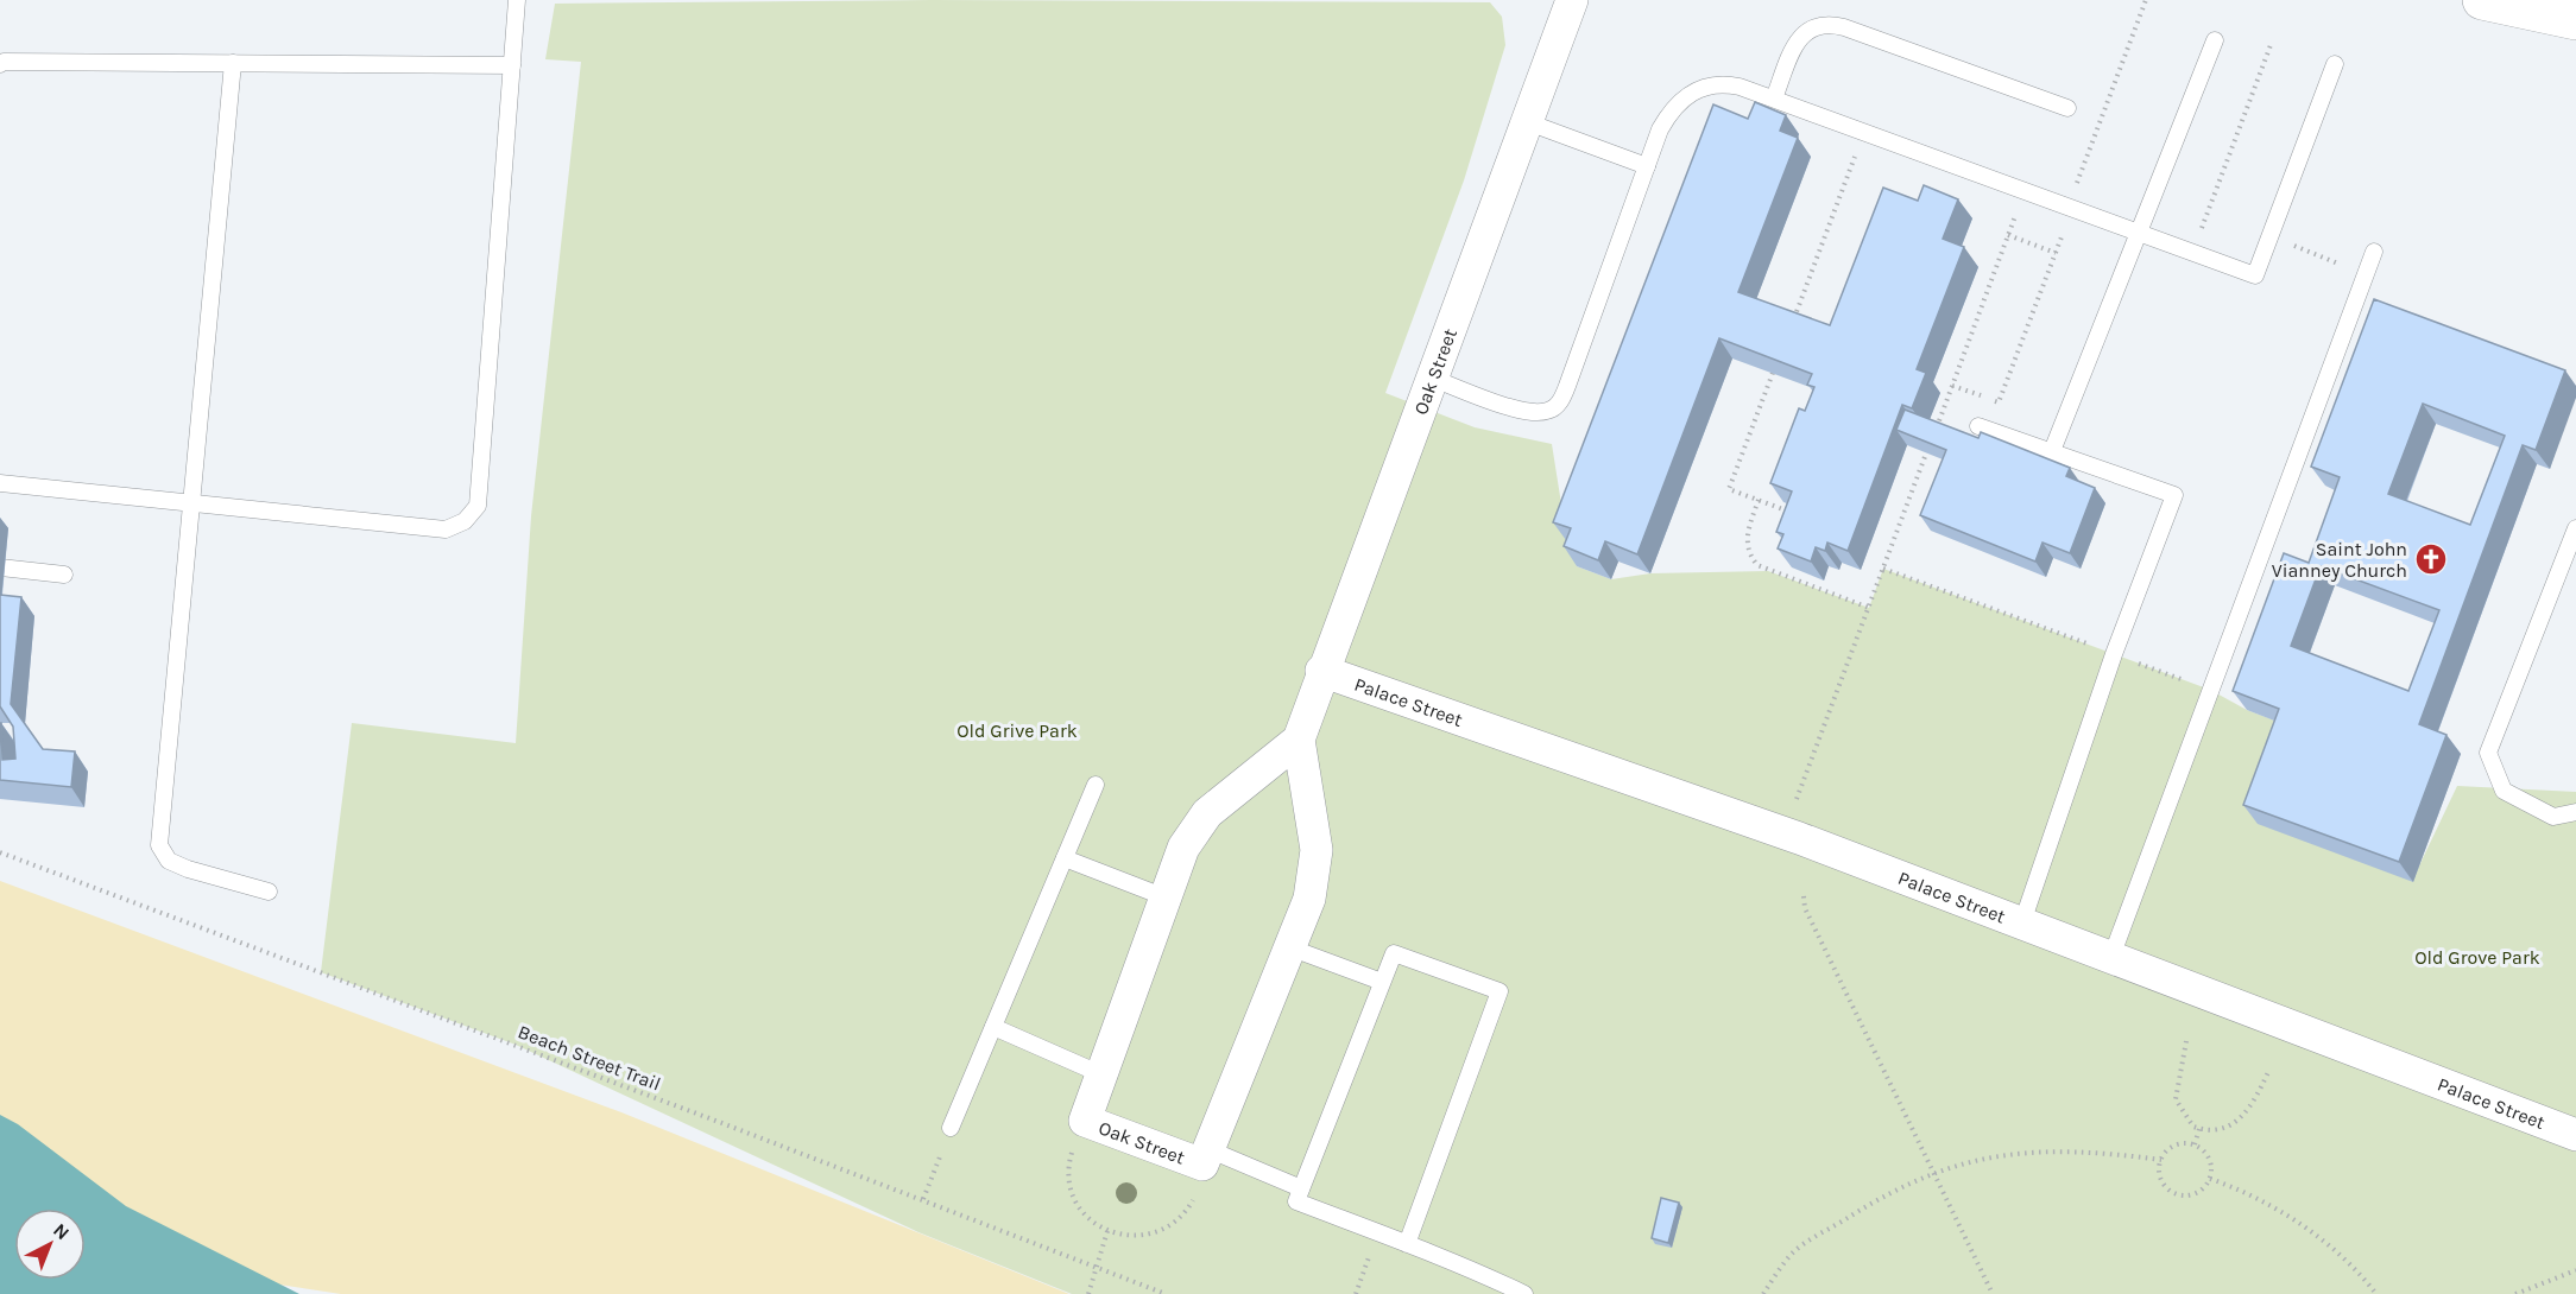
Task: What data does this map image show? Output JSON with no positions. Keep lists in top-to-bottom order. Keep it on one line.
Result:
{"streets":{"street":["Oak Street","Palace Street"],"path":["Beach Street Trail"]},"crossings":[["Oak Street","Palace Street"]],"parks":["Old Grive Park","Old Grove Park"],"places":{"church":["Saint John Vianney Church"]},"north":"top right"}
